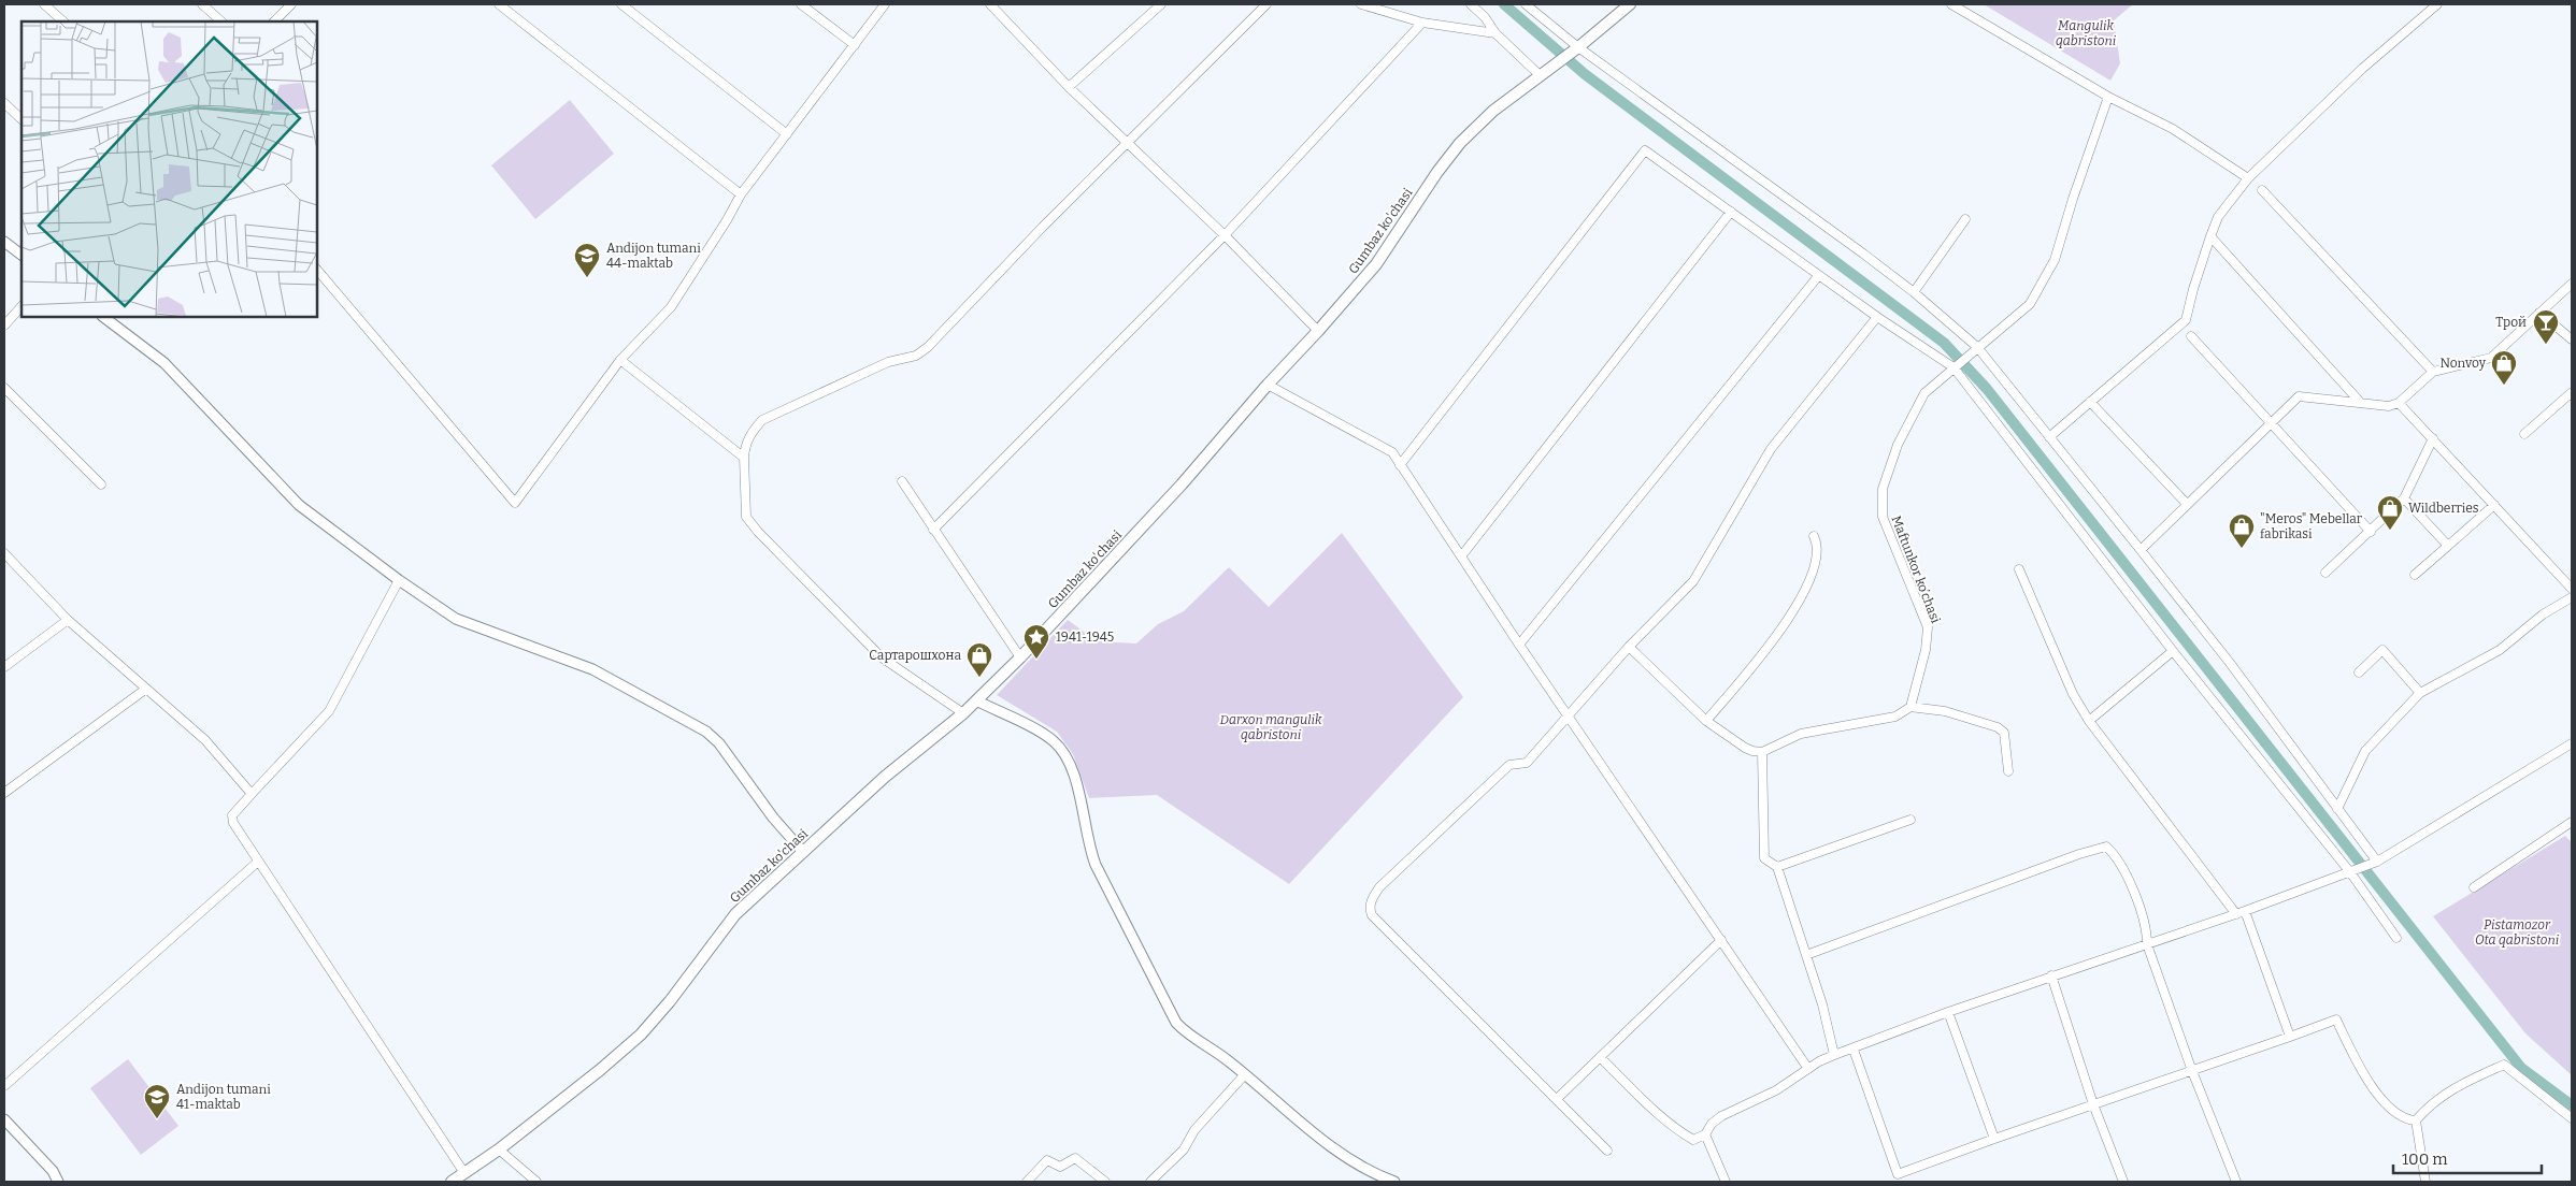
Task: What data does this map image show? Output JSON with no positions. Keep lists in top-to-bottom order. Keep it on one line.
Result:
{"streets":{"main road":["Gumbaz ko'chasi"],"street":["Maftunkor ko’chasi"]},"parks":["Mangulik qabristoni","Darxon mangulik qabristoni","Pistamozor Ota qabristoni"],"places":{"school or university":["Andijon tumani 44-maktab","Andijon tumani 41-maktab"],"bar":["Трой"],"shop":["Nonvoy","Wildberries","\"Meros\" Mebellar fabrikasi","Сартарошхона"],"place":["1941-1945"]},"scale_bar":"100 m"}
